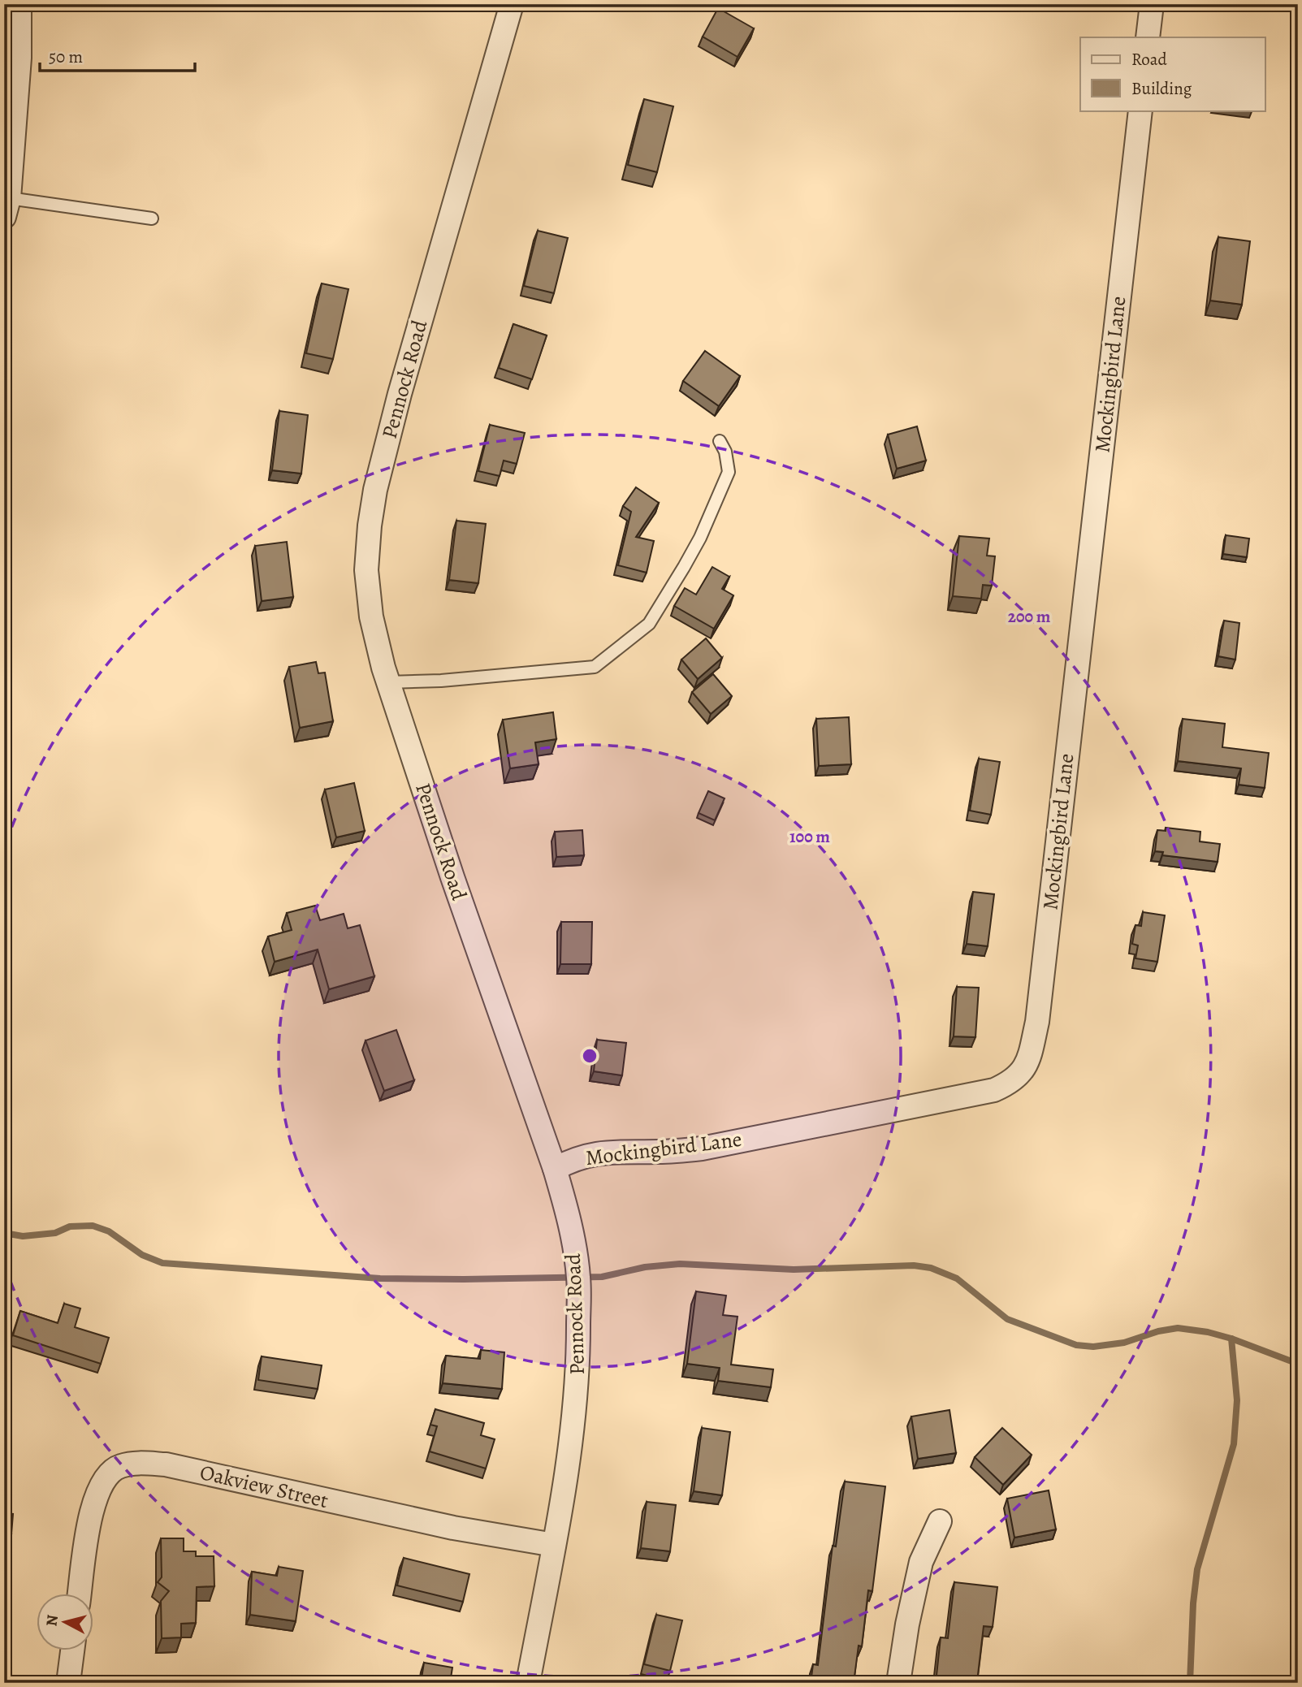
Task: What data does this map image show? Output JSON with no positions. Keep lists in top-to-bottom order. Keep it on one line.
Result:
{"streets":{"street":["Mockingbird Lane","Pennock Road","Oakview Street"]},"crossings":[["Mockingbird Lane","Pennock Road"],["Pennock Road","Oakview Street"]],"legend":["Road","Building"],"scale_bar":"50 m","north":"left","rings":["200 m","100 m"]}
